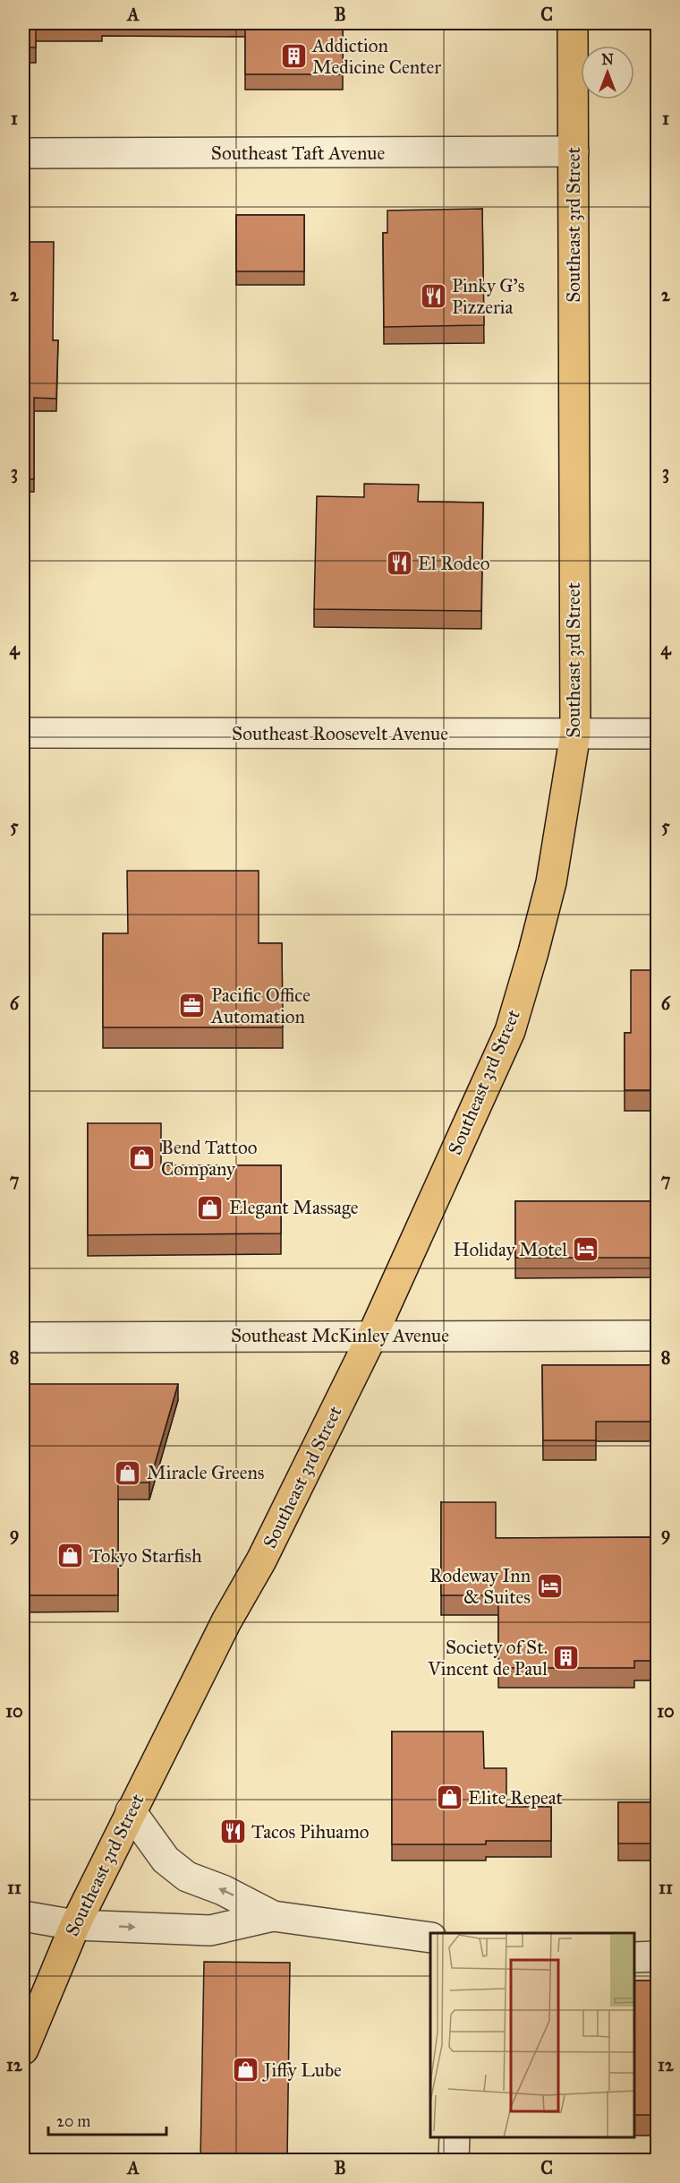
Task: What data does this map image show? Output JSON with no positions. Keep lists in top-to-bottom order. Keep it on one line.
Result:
{"streets":{"main road":["Southeast 3rd Street"],"street":["Southeast Taft Avenue","Southeast Roosevelt Avenue","Southeast McKinley Avenue"]},"crossings":[["Southeast Taft Avenue","Southeast 3rd Street"],["Southeast 3rd Street","Southeast Roosevelt Avenue"],["Southeast 3rd Street","Southeast McKinley Avenue"]],"places":{"building":["Addiction Medicine Center","Society of St. Vincent de Paul"],"restaurant":["Pinky G's Pizzeria","El Rodeo","Tacos Pihuamo"],"office":["Pacific Office Automation"],"shop":["Bend Tattoo Company","Elegant Massage","Miracle Greens","Tokyo Starfish","Elite Repeat","Jiffy Lube"],"hotel":["Holiday Motel","Rodeway Inn & Suites"]},"scale_bar":"20 m","north":"top","grid":{"columns":["A","B","C"],"rows":["1","2","3","4","5","6","7","8","9","10","11","12"]}}
